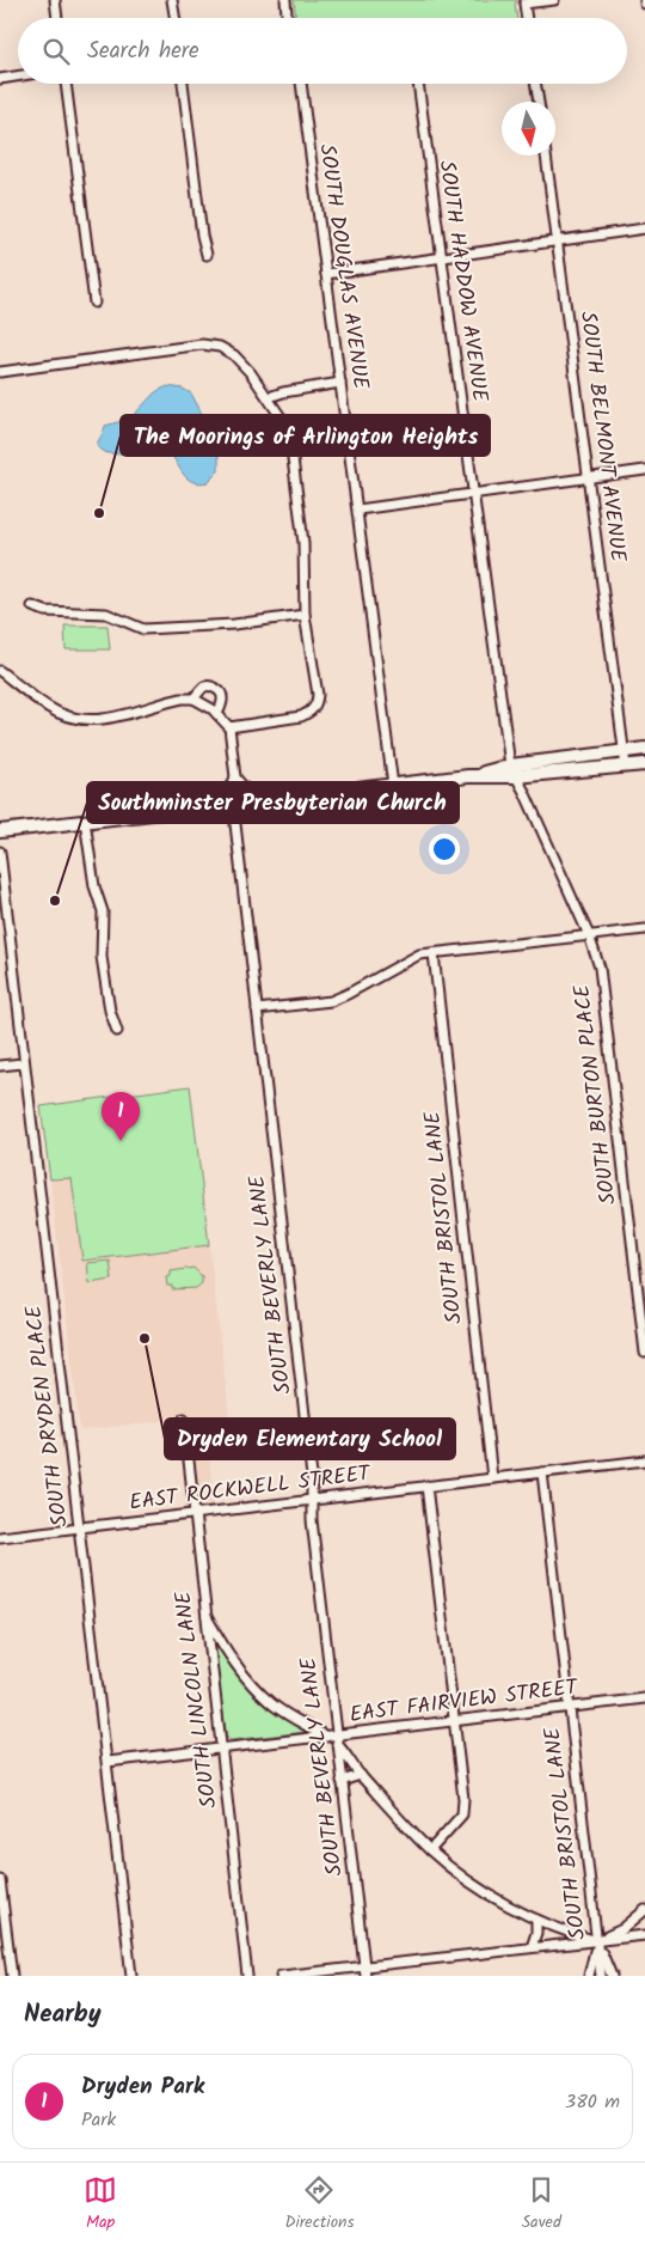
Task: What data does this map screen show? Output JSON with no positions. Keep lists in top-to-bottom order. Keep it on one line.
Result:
{"streets":{"street":["SOUTH DOUGLAS AVENUE","SOUTH HADDOW AVENUE","SOUTH BELMONT AVENUE","SOUTH BURTON PLACE","SOUTH BRISTOL LANE","SOUTH BEVERLY LANE","SOUTH DRYDEN PLACE","EAST ROCKWELL STREET","SOUTH LINCOLN LANE","EAST FAIRVIEW STREET"]},"crossings":[["SOUTH HADDOW AVENUE","SOUTH BURTON PLACE"],["SOUTH BRISTOL LANE","EAST ROCKWELL STREET"],["SOUTH BRISTOL LANE","EAST FAIRVIEW STREET"],["SOUTH BEVERLY LANE","EAST ROCKWELL STREET"],["SOUTH BEVERLY LANE","EAST FAIRVIEW STREET"],["SOUTH DRYDEN PLACE","EAST ROCKWELL STREET"],["SOUTH DRYDEN PLACE","EAST FAIRVIEW STREET"],["EAST ROCKWELL STREET","SOUTH LINCOLN LANE"],["SOUTH LINCOLN LANE","EAST FAIRVIEW STREET"]],"places":["The Moorings of Arlington Heights","Southminster Presbyterian Church","Dryden Elementary School"],"north":"bottom","page":{"search":"Search here","pins":"1","heading":"Nearby","list":[{"mark":"1","name":"Dryden Park","note":"Park","value":"380 m"}],"nav":["Map","Directions","Saved"]}}
